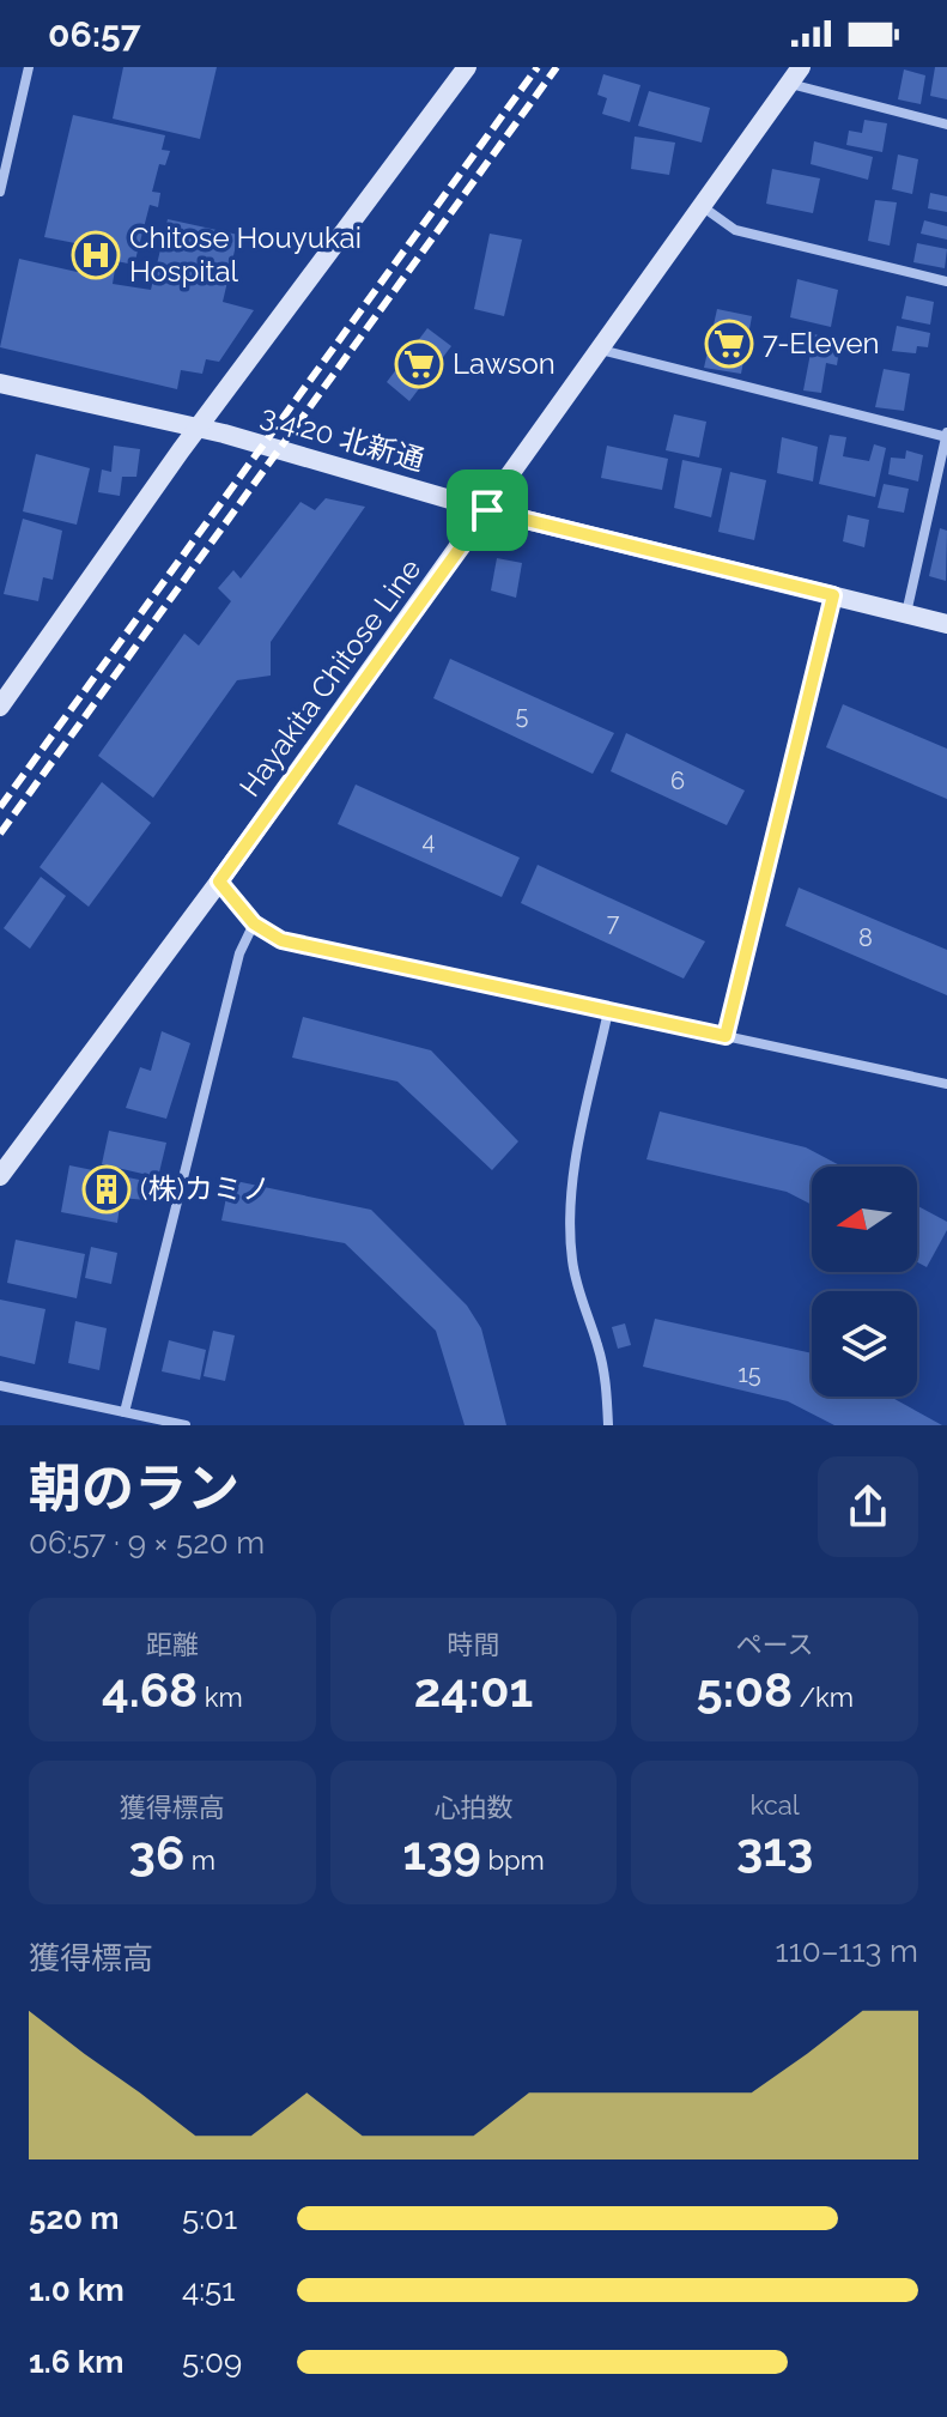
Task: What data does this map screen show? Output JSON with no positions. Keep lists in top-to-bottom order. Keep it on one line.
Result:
{"streets":{"street":["3.4.20 北新通","Hayakita Chitose Line"]},"crossings":[["3.4.20 北新通","Hayakita Chitose Line"]],"places":{"hospital":["Chitose Houyukai Hospital"],"supermarket":["7-Eleven","Lawson"],"building":["(株)カミノ"]},"house_numbers":["5","6","4","7","8","15"],"north":"left","page":{"status":"06:57","heading":["朝のラン","06:57 · 9 × 520 m"],"stats":[["距離","4.68 km"],["時間","24:01"],["ペース","5:08 /km"],["獲得標高","36 m"],["心拍数","139 bpm"],["kcal","313"]],"chart":["獲得標高","110–113 m"],"list":[{"name":"520 m","note":"5:01"},{"name":"1.0 km","note":"4:51"},{"name":"1.6 km","note":"5:09"}]}}
